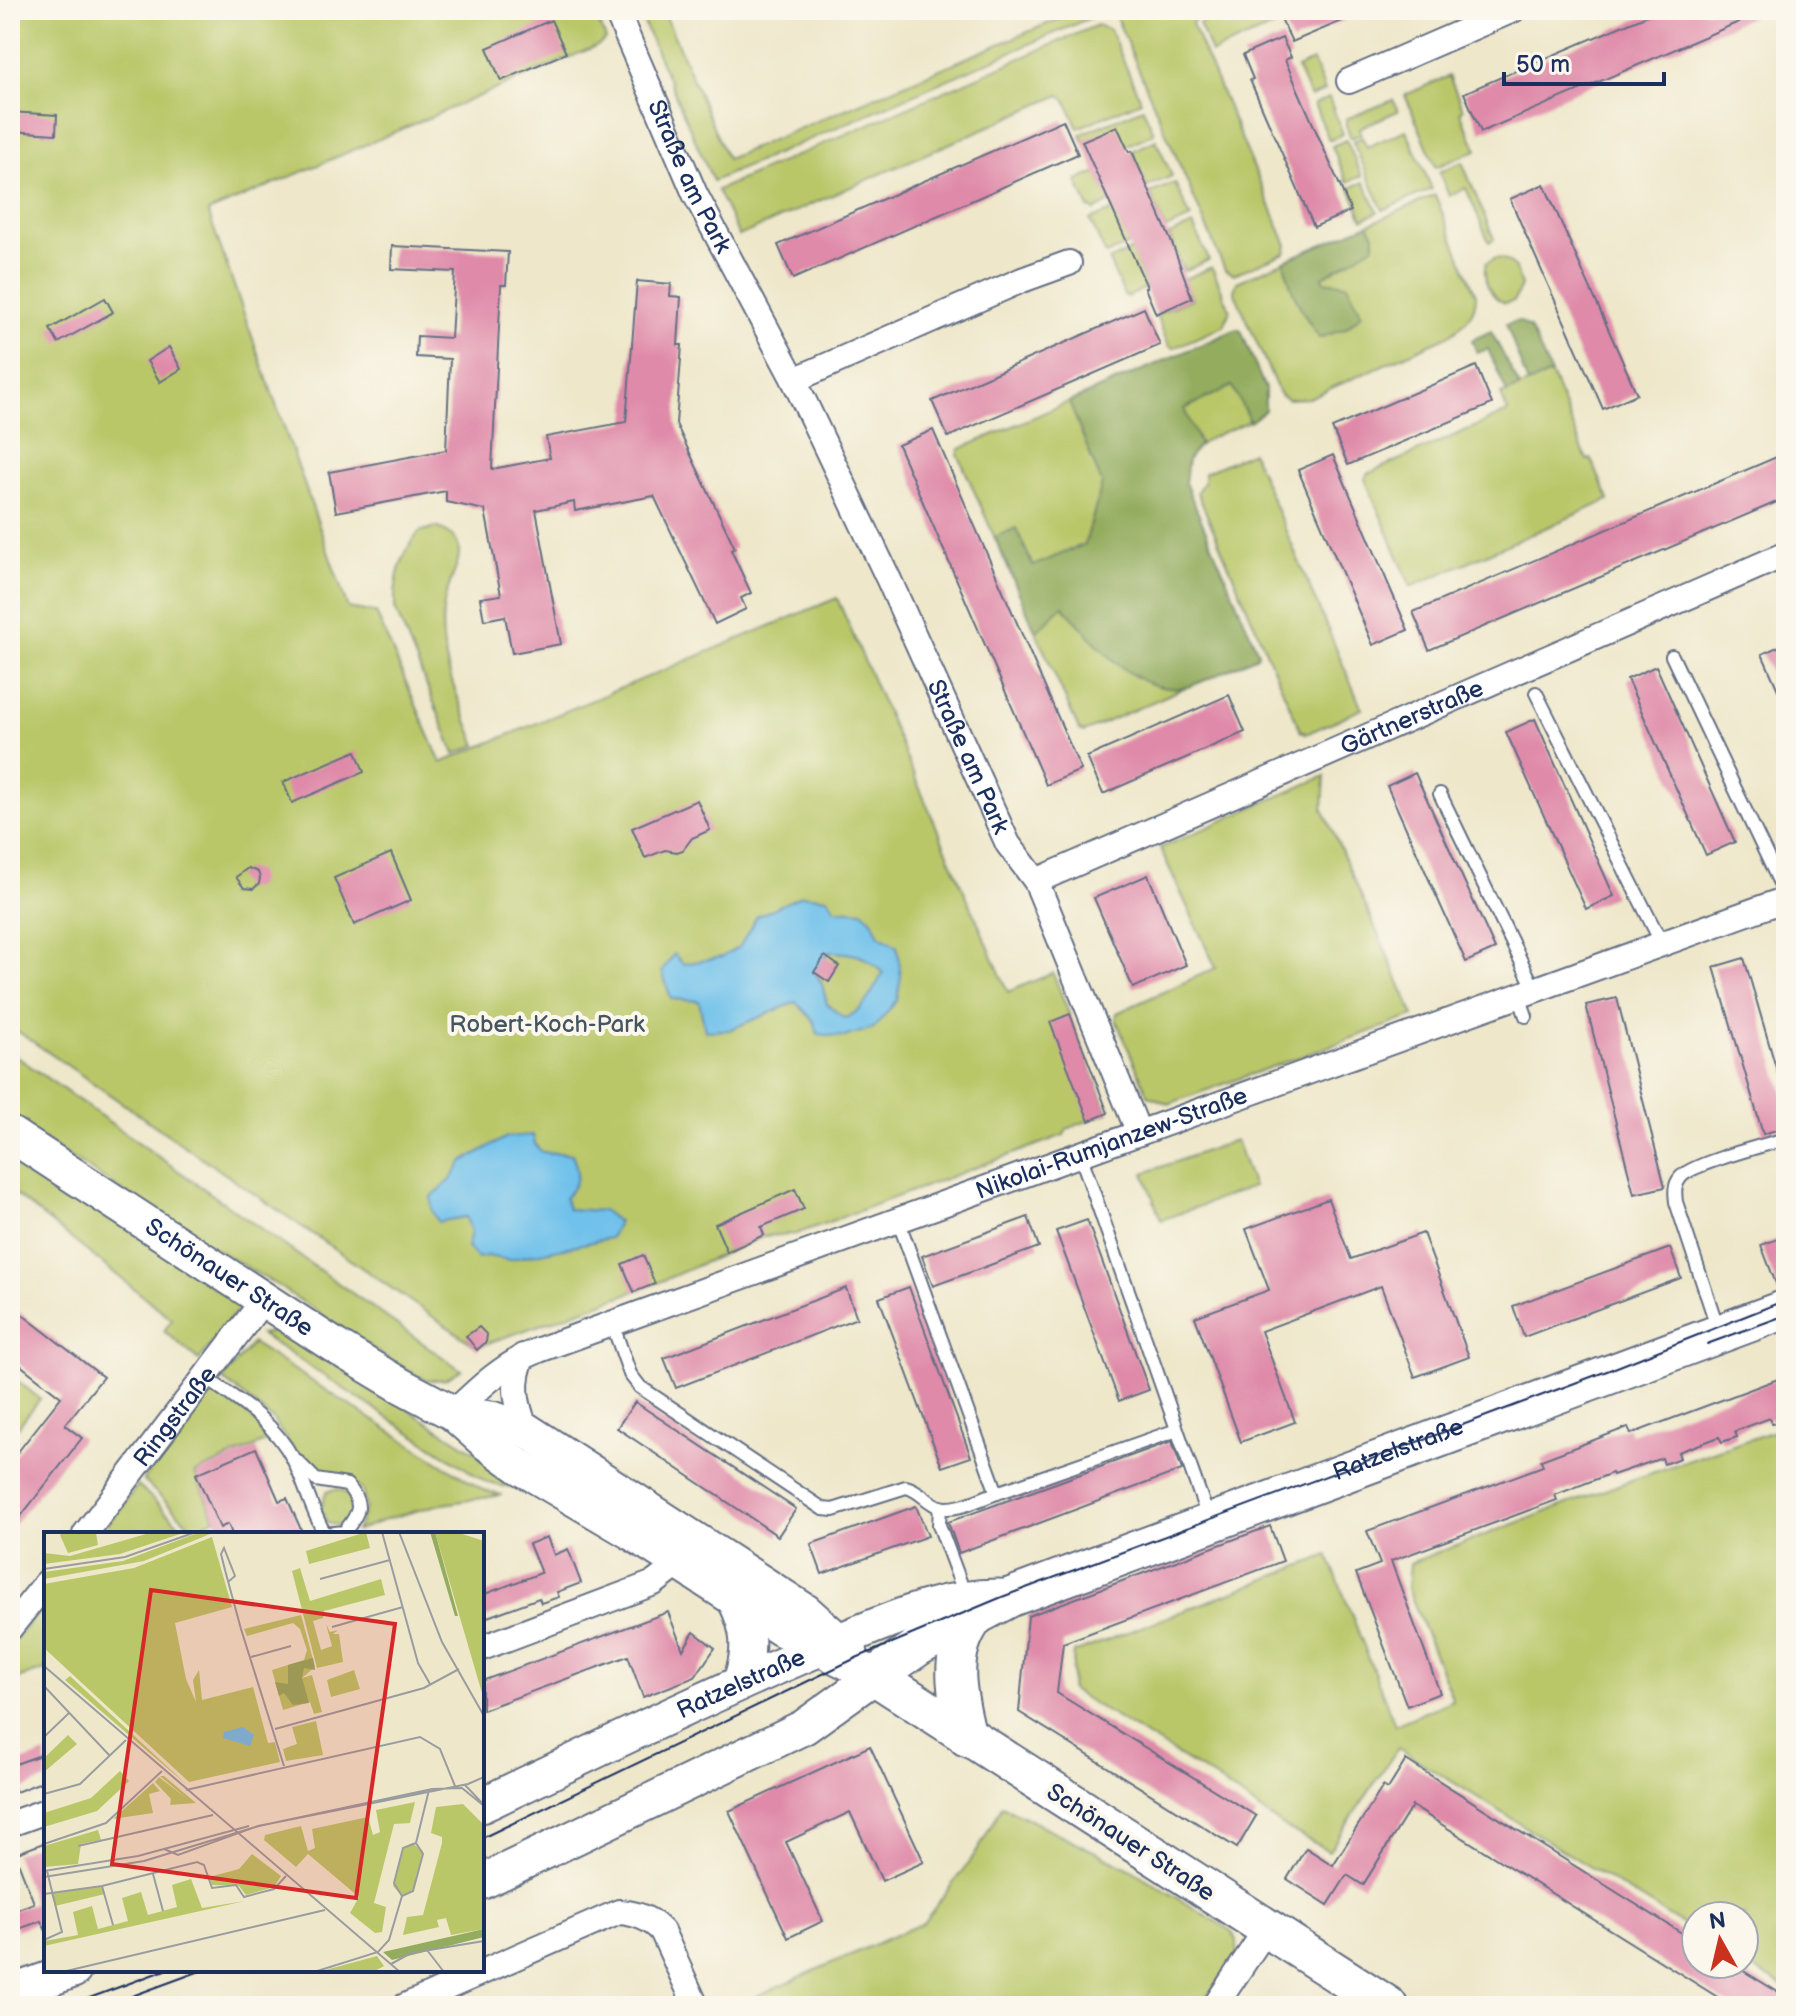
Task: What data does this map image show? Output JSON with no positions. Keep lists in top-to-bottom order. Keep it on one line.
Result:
{"streets":{"main road":["Schönauer Straße","Ratzelstraße"],"street":["Straße am Park","Gärtnerstraße","Nikolai-Rumjanzew-Straße","Ringstraße"]},"crossings":[["Straße am Park","Gärtnerstraße"],["Straße am Park","Nikolai-Rumjanzew-Straße"],["Nikolai-Rumjanzew-Straße","Schönauer Straße"],["Schönauer Straße","Ringstraße"],["Schönauer Straße","Ratzelstraße"]],"parks":["Robert-Koch-Park"],"scale_bar":"50 m","north":"top"}
